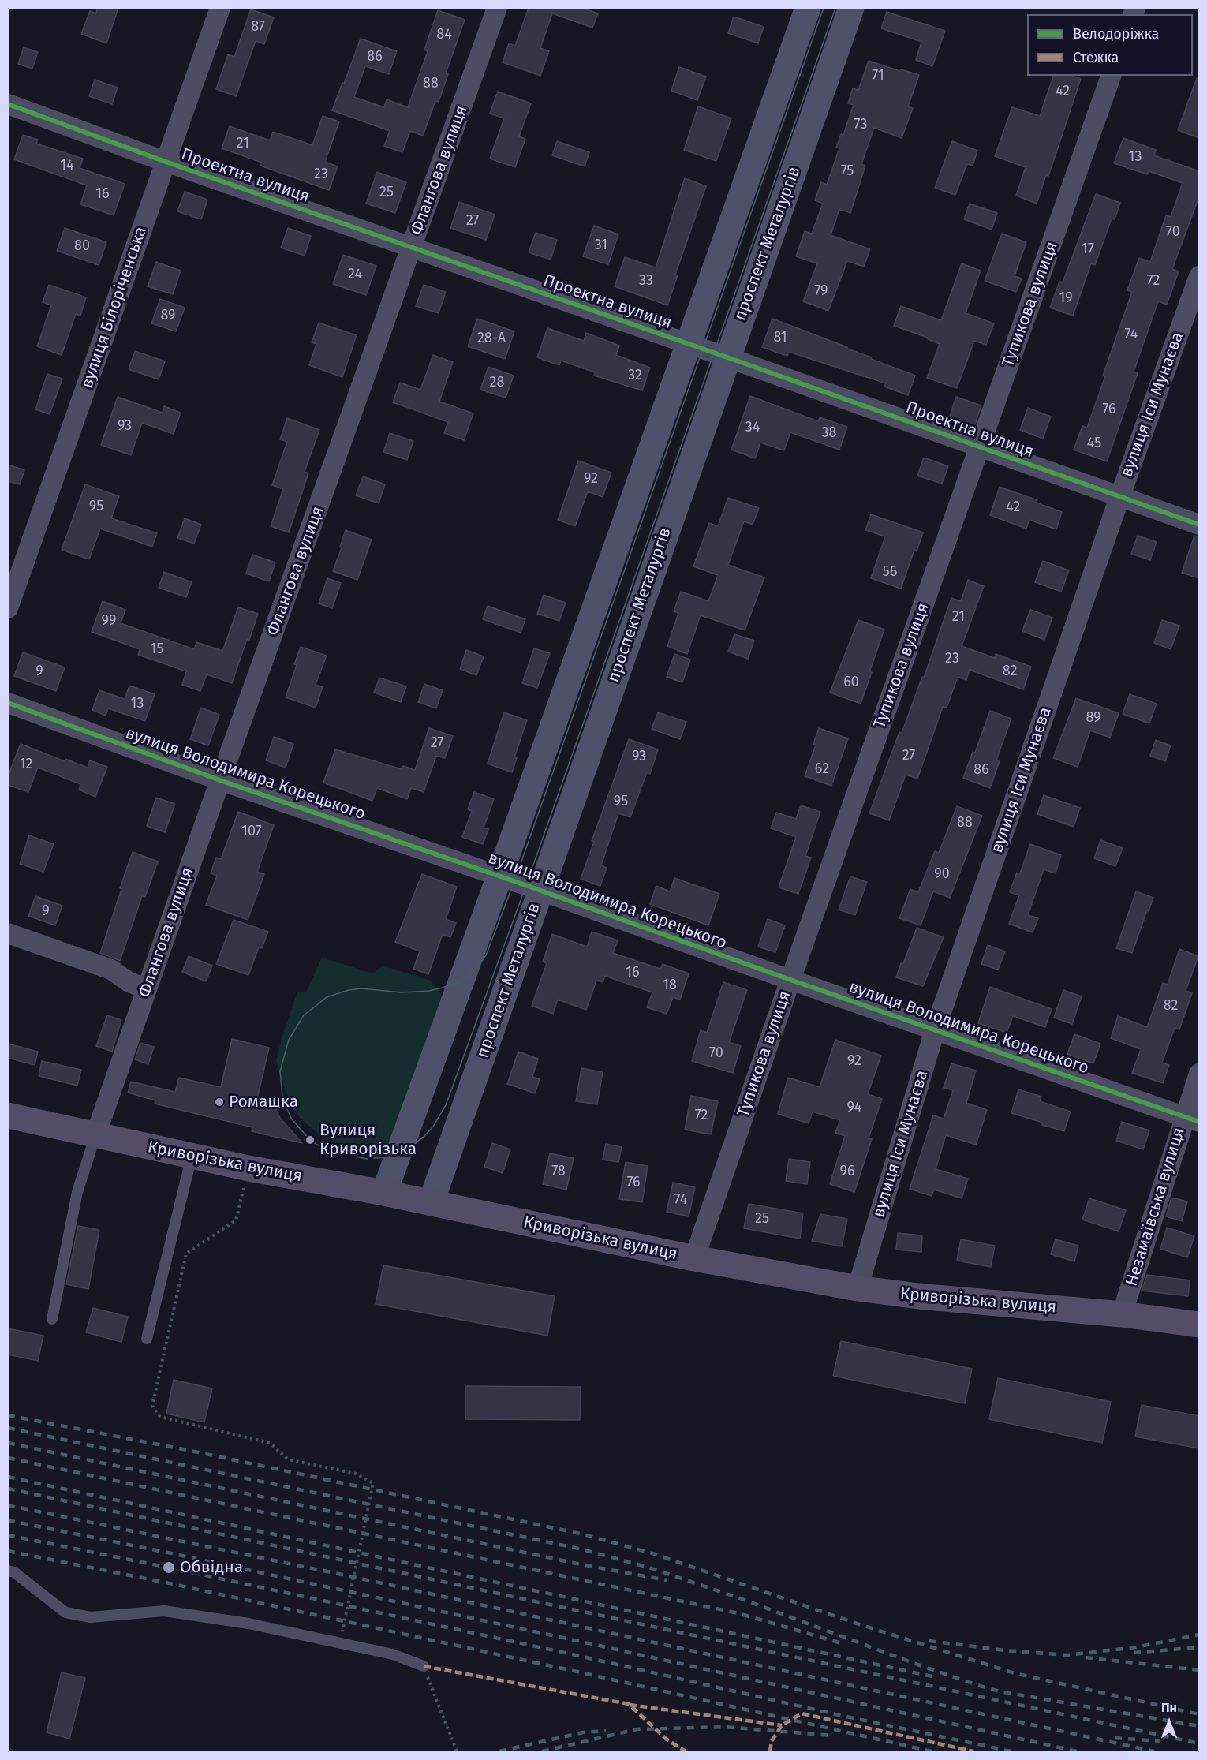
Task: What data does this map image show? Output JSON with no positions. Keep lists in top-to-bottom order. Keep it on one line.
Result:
{"streets":{"main road":["проспект Металургів","Криворізька вулиця"],"street":["Флангова вулиця","Проектна вулиця","Тупикова вулиця","вулиця Білоріченська","вулиця Іси Мунаєва","вулиця Володимира Корецького","Незамаївська вулиця"]},"crossings":[["Флангова вулиця","Проектна вулиця"],["Флангова вулиця","вулиця Володимира Корецького"],["Флангова вулиця","Криворізька вулиця"],["Проектна вулиця","проспект Металургів"],["Проектна вулиця","Тупикова вулиця"],["Проектна вулиця","вулиця Білоріченська"],["Проектна вулиця","вулиця Іси Мунаєва"],["проспект Металургів","вулиця Володимира Корецького"],["проспект Металургів","Криворізька вулиця"],["Тупикова вулиця","вулиця Володимира Корецького"],["Тупикова вулиця","Криворізька вулиця"],["вулиця Іси Мунаєва","вулиця Володимира Корецького"],["вулиця Іси Мунаєва","Криворізька вулиця"],["вулиця Володимира Корецького","Незамаївська вулиця"],["Криворізька вулиця","Незамаївська вулиця"]],"places":["Ромашка","Вулиця Криворізька","Обвідна"],"house_numbers":["87","84","86","71","88","42","73","21","13","14","75","23","25","16","27","70","31","80","17","24","33","72","79","19","89","74","81","28-А","32","28","76","93","34","38","45","92","95","42","56","21","99","15","23","9","82","60","13","89","27","27","93","12","62","86","95","88","107","90","9","16","18","82","70","92","94","72","78","96","76","74","25"],"legend":["Велодоріжка","Стежка"],"north":"top"}
